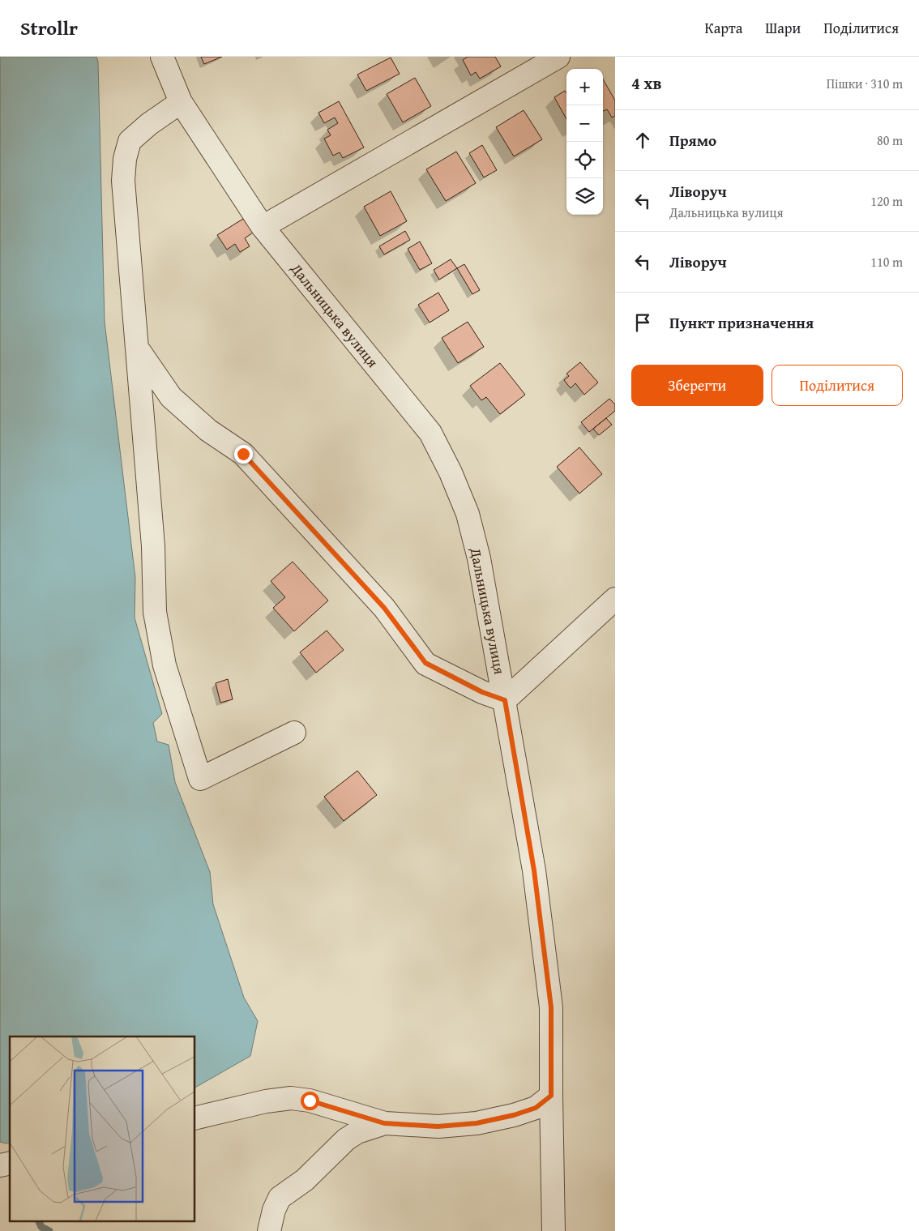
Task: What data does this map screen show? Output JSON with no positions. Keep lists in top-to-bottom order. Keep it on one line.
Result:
{"streets":{"street":["Дальницька вулиця"]},"page":{"header":"Strollr","nav":["Карта","Шари","Поділитися"],"heading":["4 хв","Пішки · 310 m"],"map_buttons":["+","−"],"list":[["Прямо","80 m"],["Ліворуч","Дальницька вулиця","120 m"],["Ліворуч","110 m"],"Пункт призначення"],"buttons":["Зберегти","Поділитися"]}}
